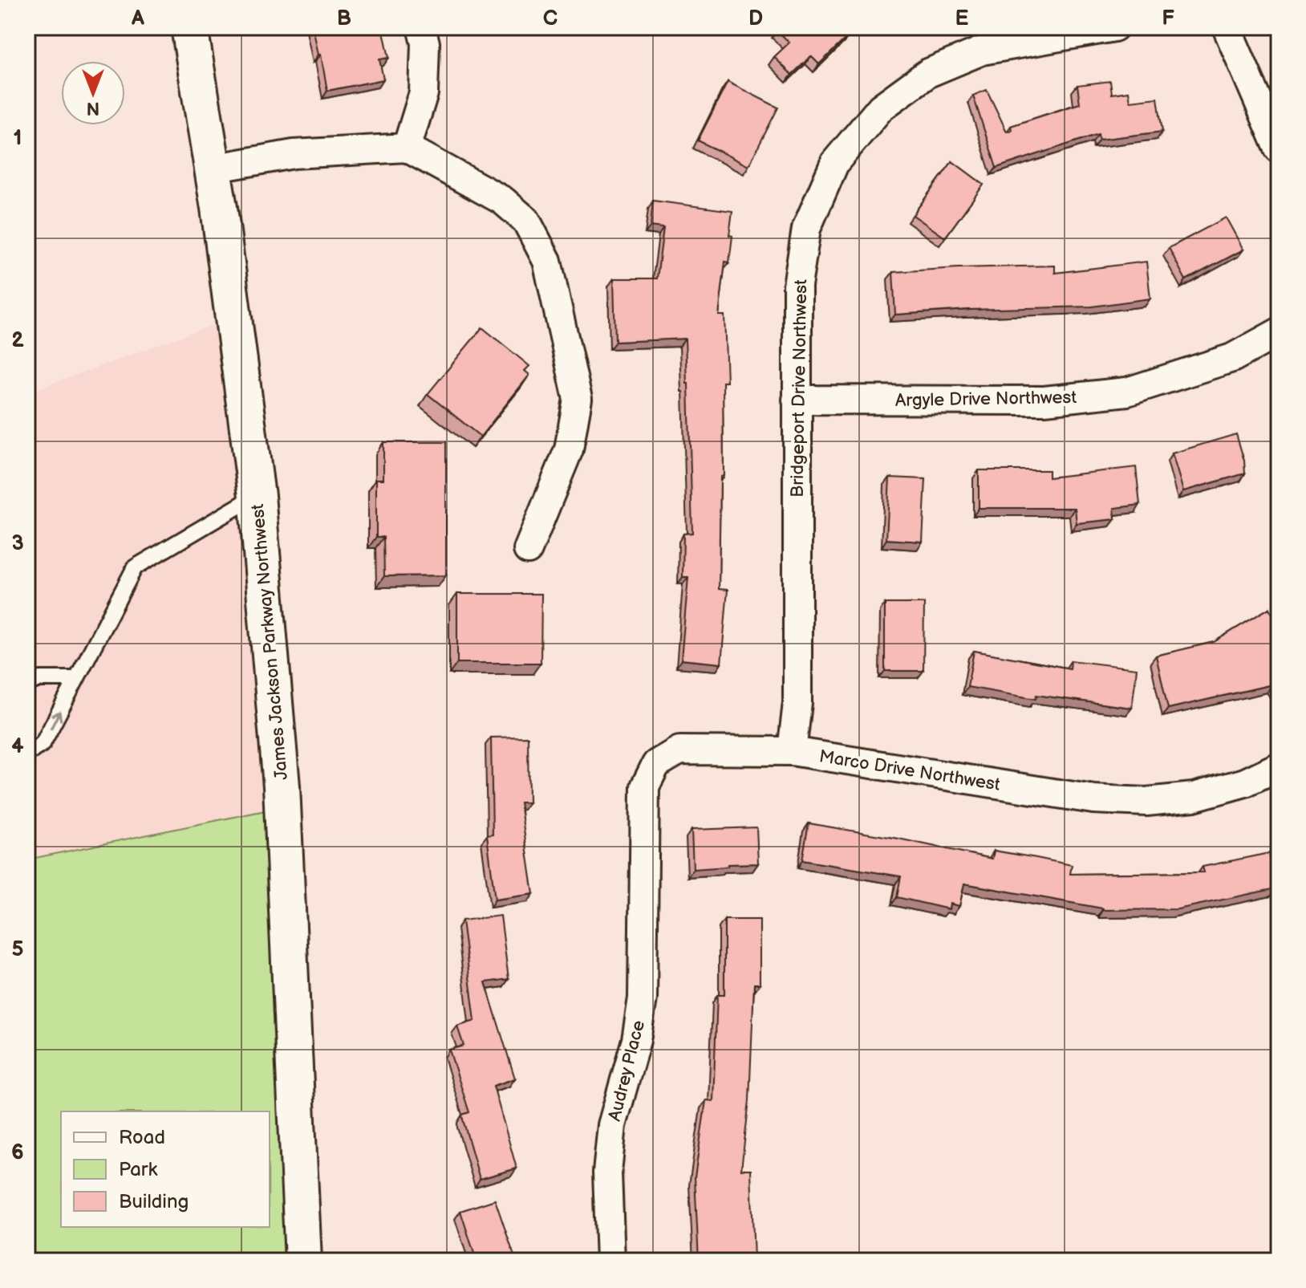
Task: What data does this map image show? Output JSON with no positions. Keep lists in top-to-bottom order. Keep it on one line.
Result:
{"streets":{"main road":["James Jackson Parkway Northwest"],"street":["Bridgeport Drive Northwest","Argyle Drive Northwest","Marco Drive Northwest","Audrey Place"]},"crossings":[["Bridgeport Drive Northwest","Argyle Drive Northwest"],["Bridgeport Drive Northwest","Marco Drive Northwest"],["Marco Drive Northwest","Audrey Place"]],"legend":["Road","Park","Building"],"north":"bottom","grid":{"columns":["A","B","C","D","E","F"],"rows":["1","2","3","4","5","6"]}}
